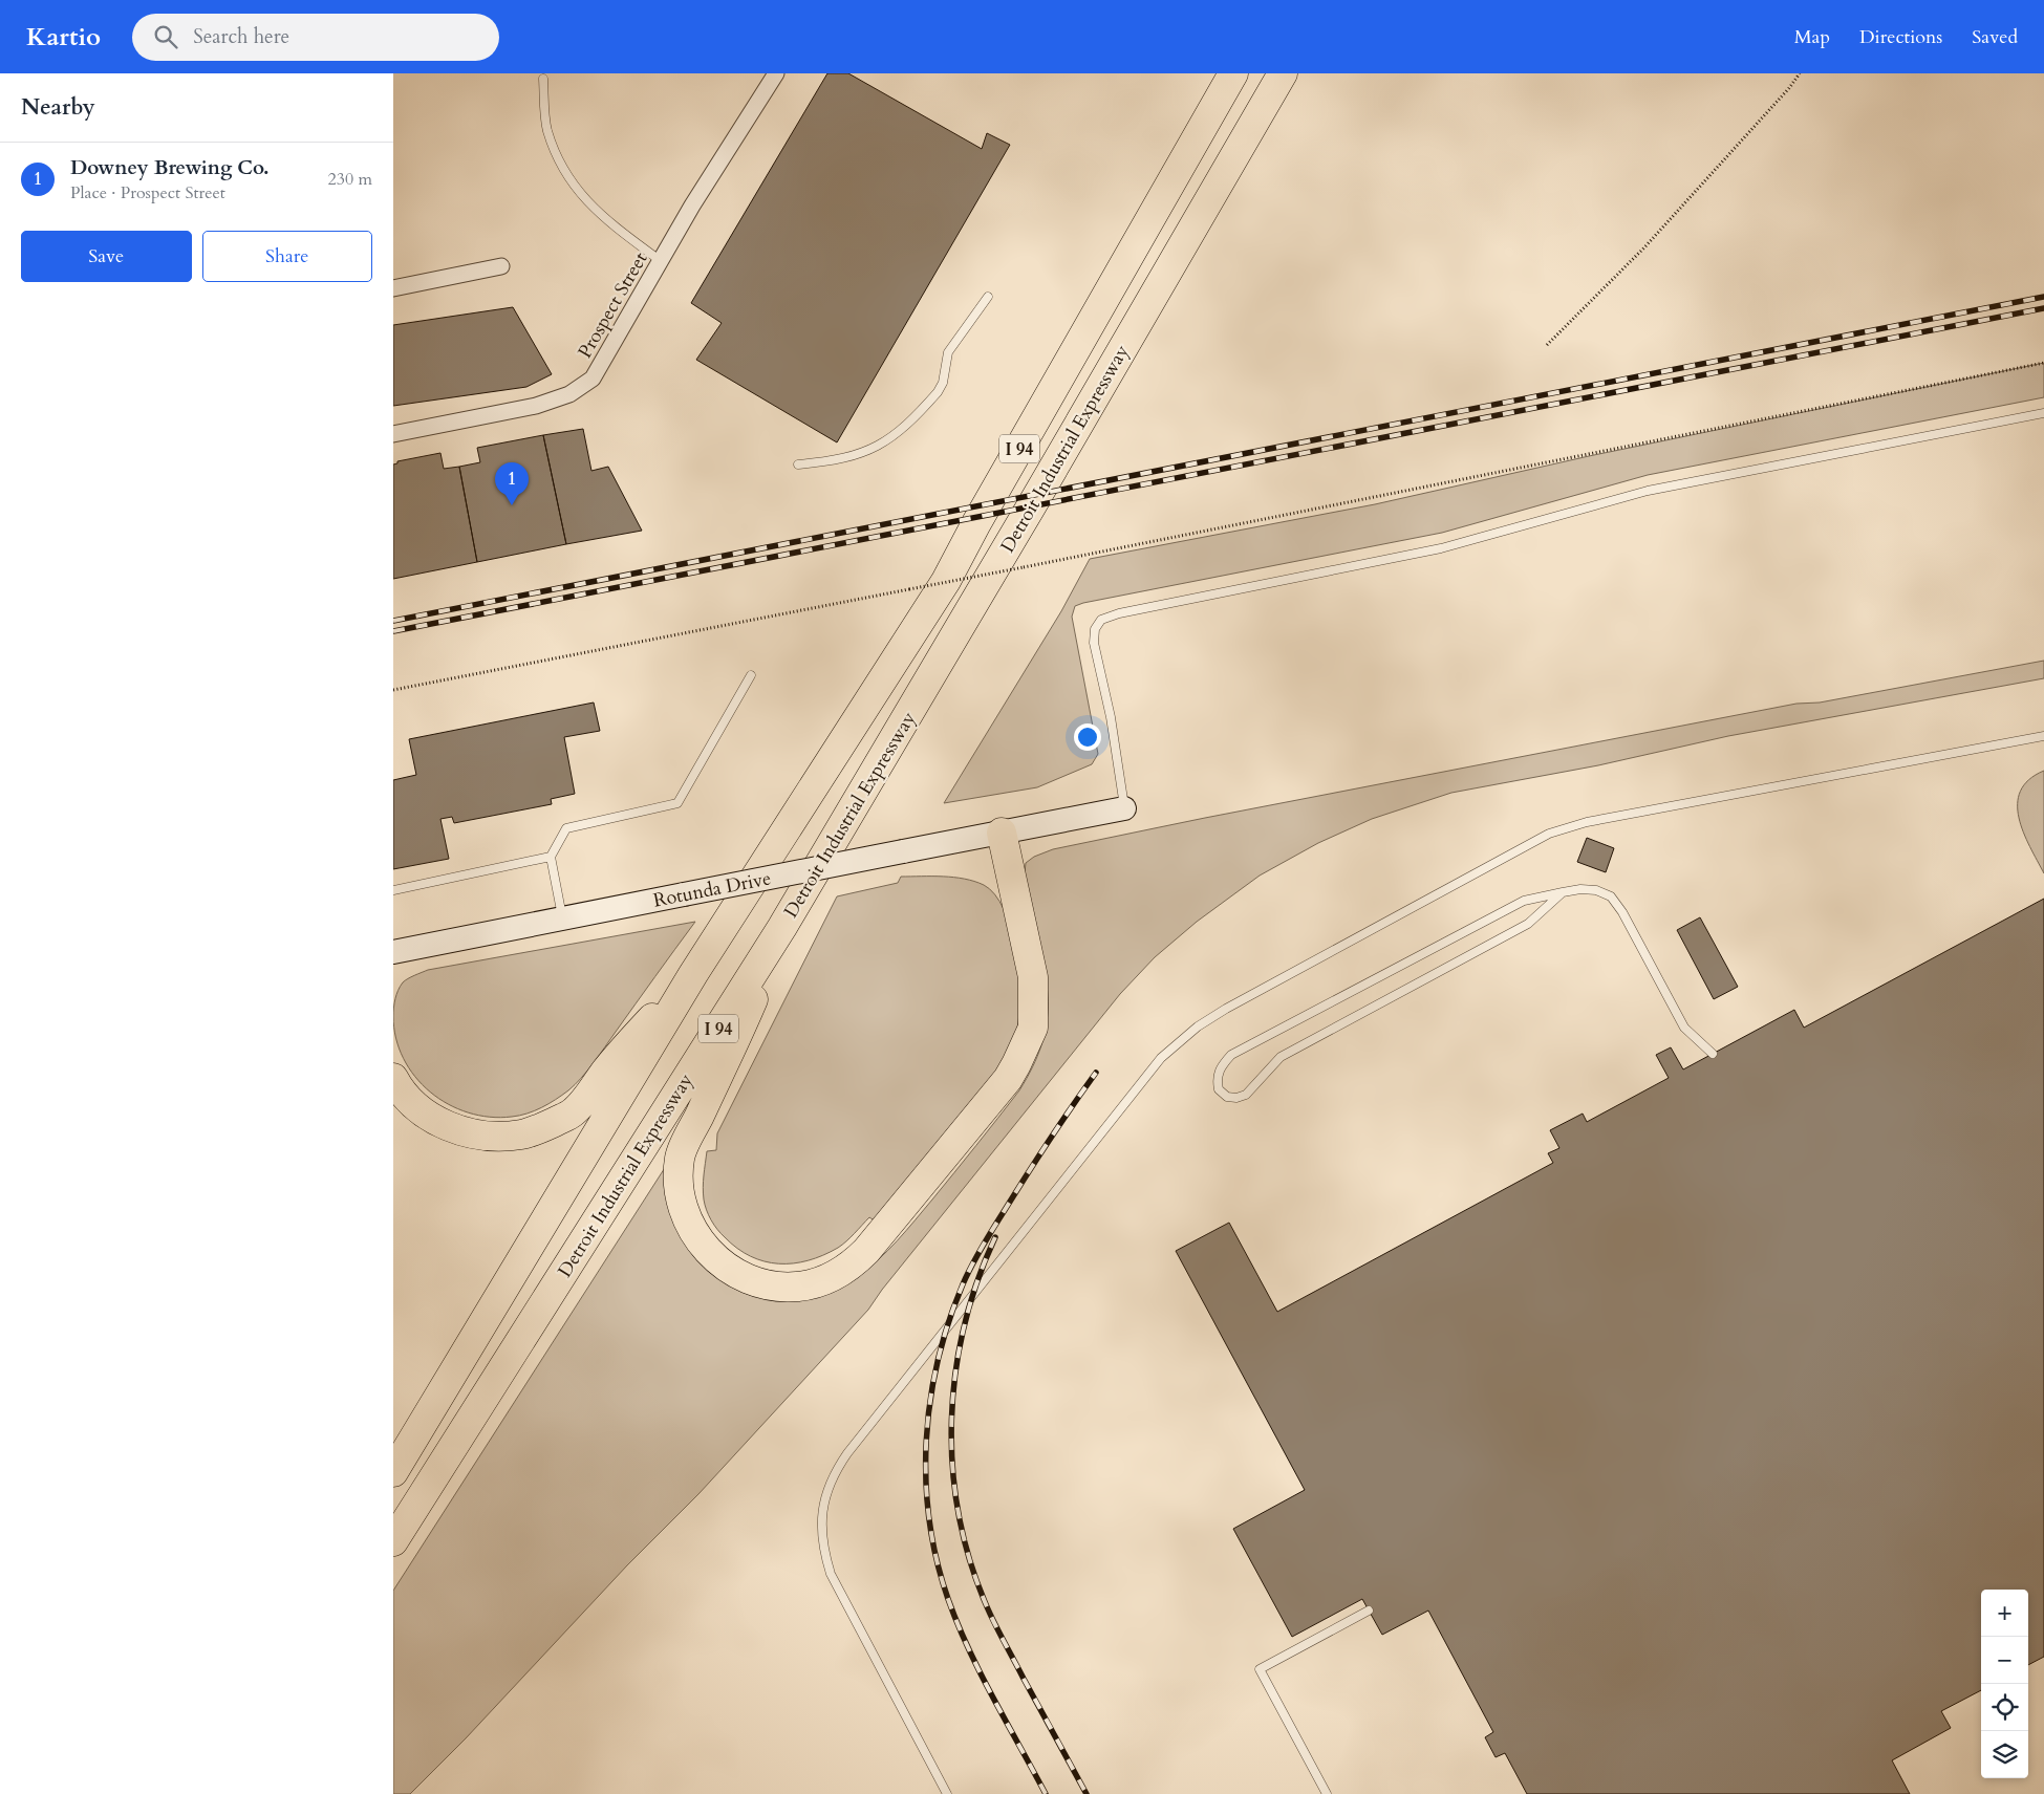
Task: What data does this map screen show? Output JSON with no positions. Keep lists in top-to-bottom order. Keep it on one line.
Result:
{"streets":{"highway":["I 94","Detroit Industrial Expressway"],"main road":["Rotunda Drive"],"street":["Prospect Street"]},"page":{"header":"Kartio","search":"Search here","nav":["Map","Directions","Saved"],"heading":"Nearby","list":[{"mark":"1","name":"Downey Brewing Co.","note":"Place · Prospect Street","value":"230 m"}],"buttons":["Save","Share"],"pins":"1","map_buttons":["+","−"]}}
